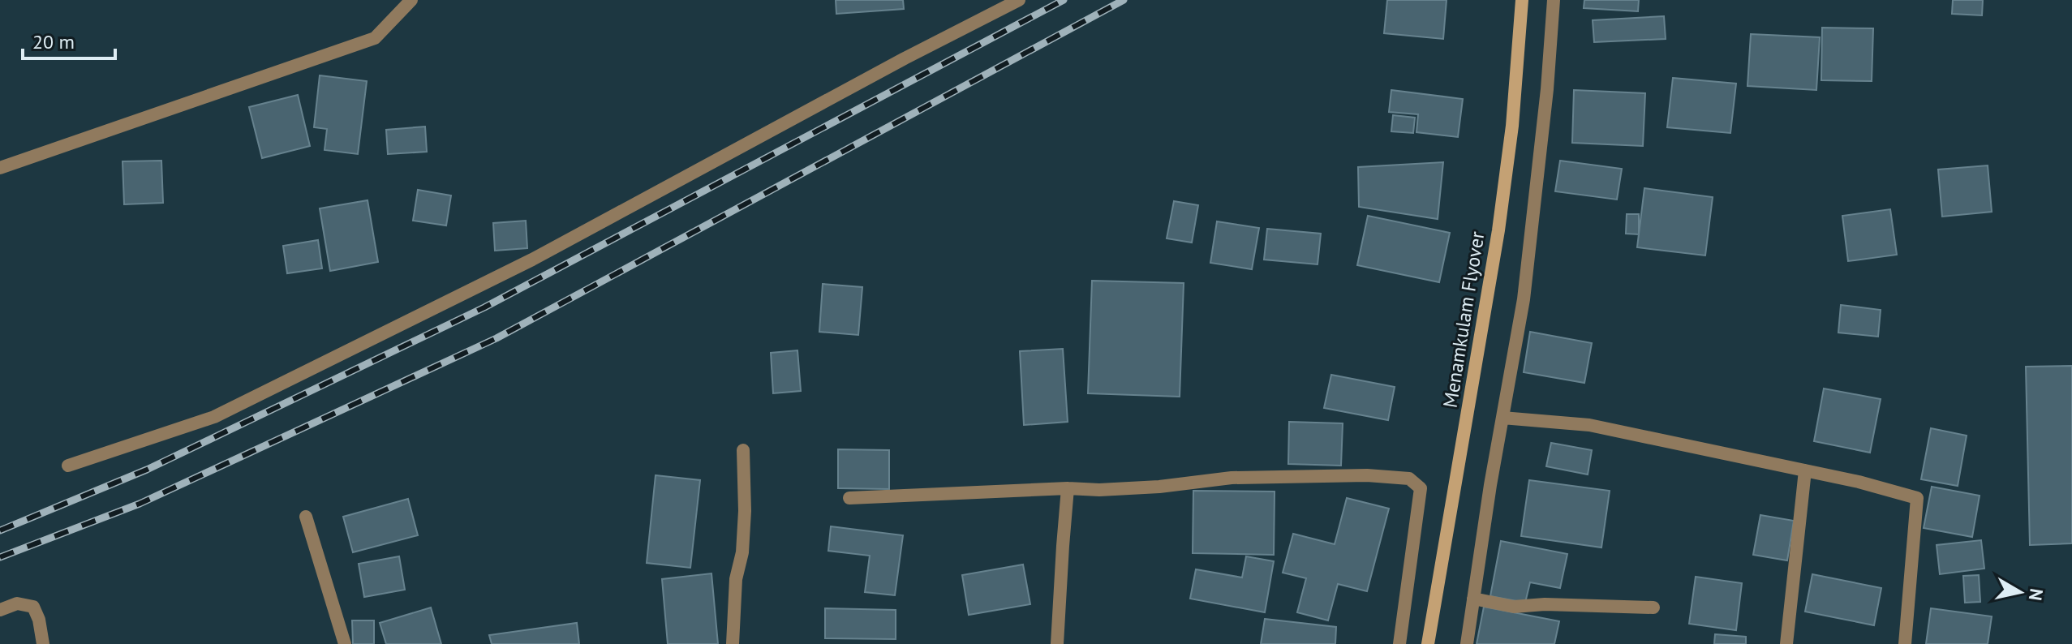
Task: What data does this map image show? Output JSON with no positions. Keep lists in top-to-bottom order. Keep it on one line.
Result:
{"streets":{"main road":["Menamkulam Flyover"]},"scale_bar":"20 m","north":"right"}
